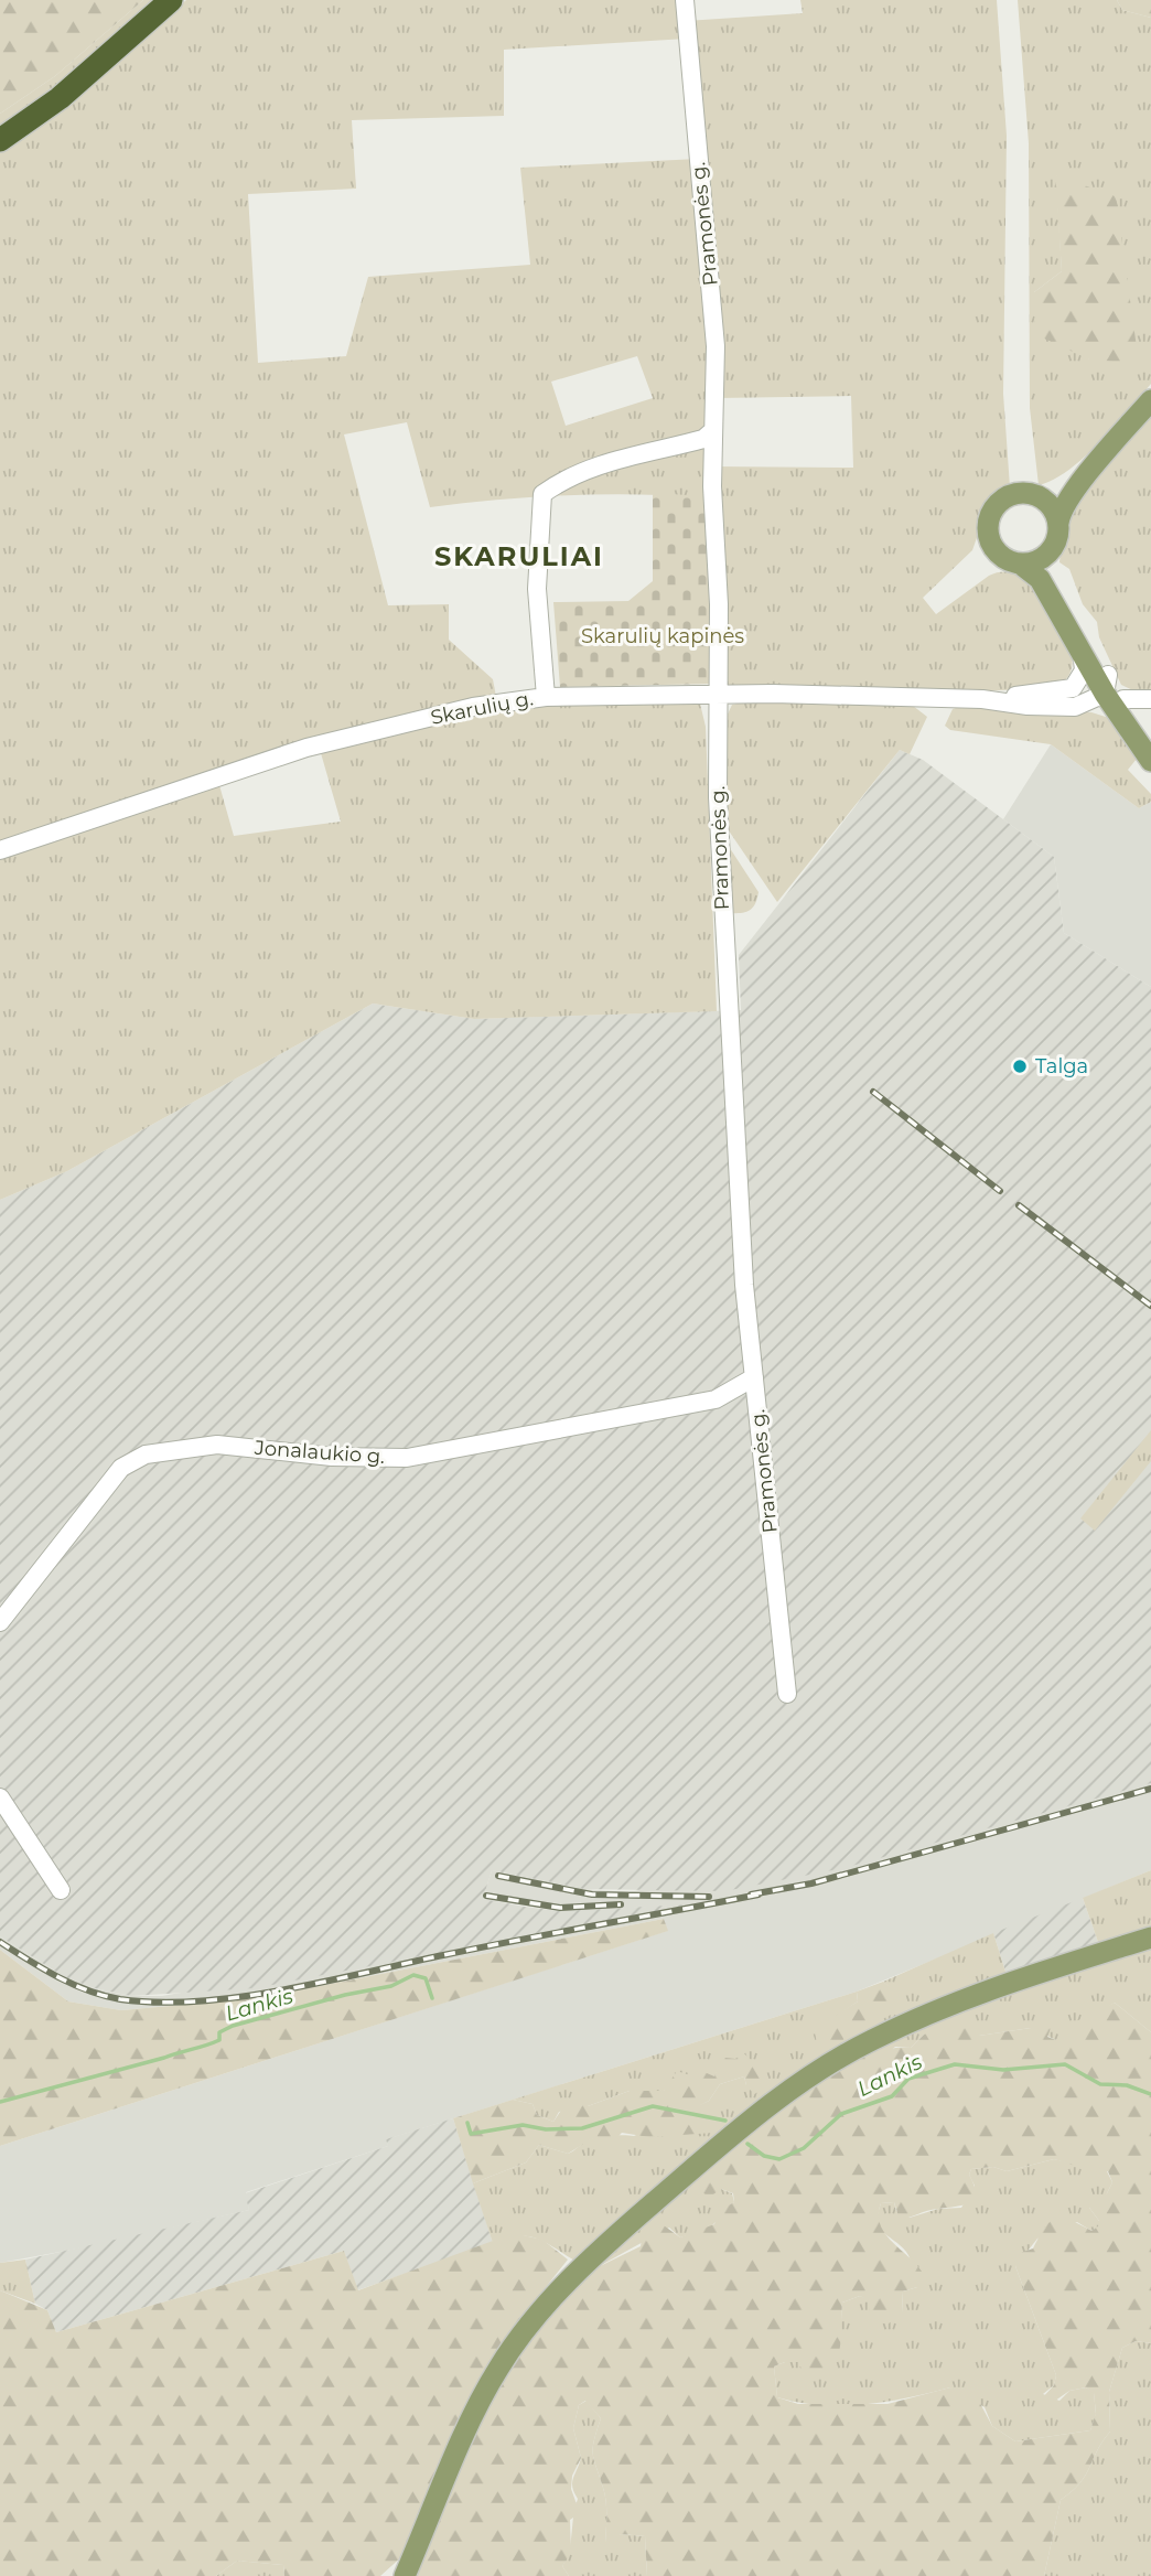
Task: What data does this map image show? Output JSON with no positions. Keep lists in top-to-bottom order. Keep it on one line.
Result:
{"streets":{"street":["Pramonės g.","Skarulių g.","Jonalaukio g."]},"crossings":[["Pramonės g.","Skarulių g."],["Pramonės g.","Jonalaukio g."]],"districts":["SKARULIAI"],"water":["Lankis"],"parks":["Skarulių kapinės"],"places":["Talga"]}
